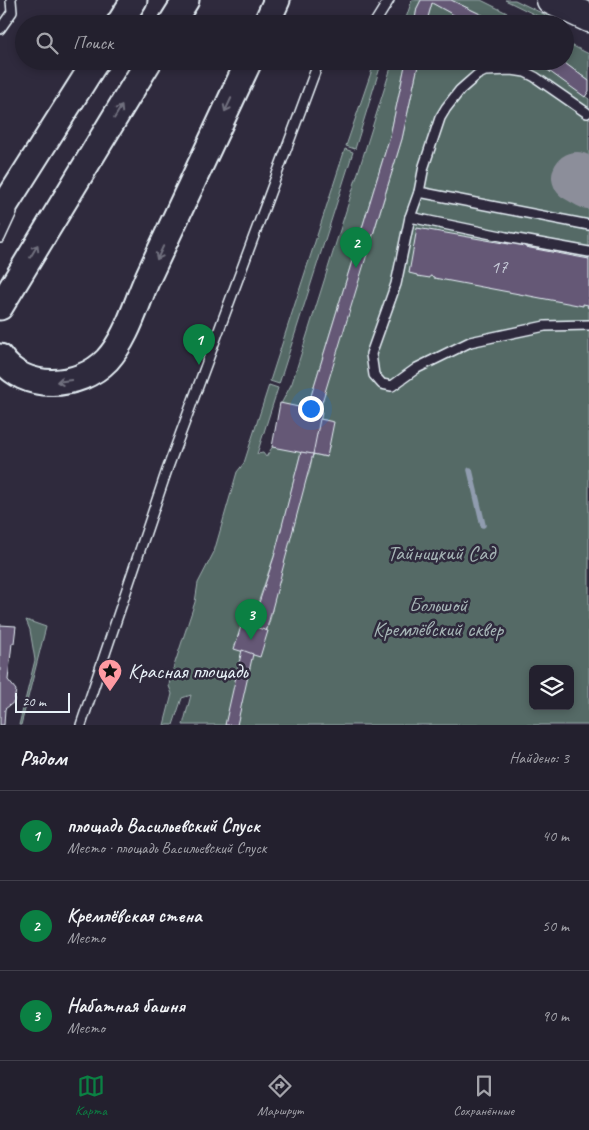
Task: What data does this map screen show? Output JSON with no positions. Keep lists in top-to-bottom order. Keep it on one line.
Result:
{"parks":["Тайницкий Сад","Большой Кремлёвский сквер"],"places":{"place":["Красная площадь"]},"house_numbers":["17"],"scale_bar":"20 m","page":{"search":"Поиск","pins":["2","1","3"],"scale":"20 m","heading":["Рядом","Найдено: 3"],"list":[{"mark":"1","name":"площадь Васильевский Спуск","note":"Место · площадь Васильевский Спуск","value":"40 m"},{"mark":"2","name":"Кремлёвская стена","note":"Место","value":"50 m"},{"mark":"3","name":"Набатная башня","note":"Место","value":"90 m"}],"nav":["Карта","Маршрут","Сохранённые"]}}
